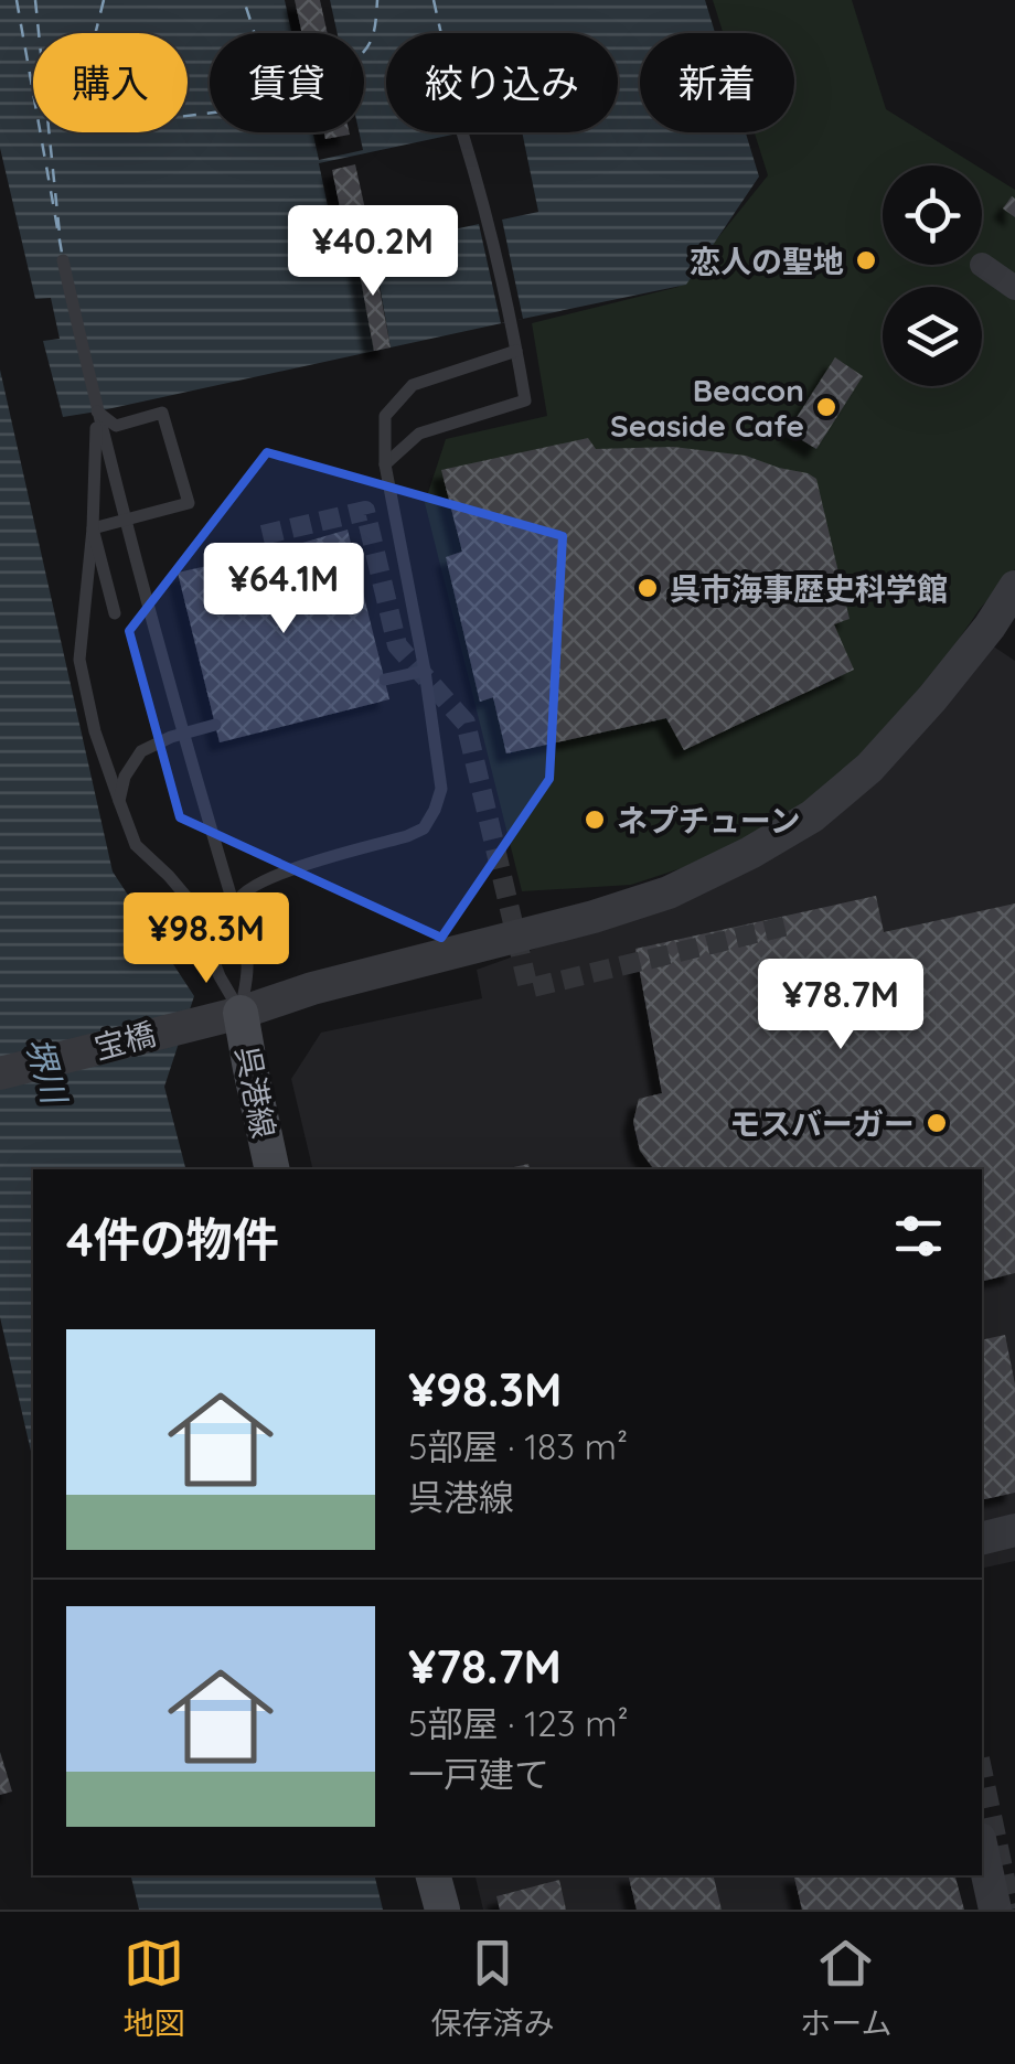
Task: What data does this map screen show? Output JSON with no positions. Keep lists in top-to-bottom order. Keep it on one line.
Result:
{"streets":{"main road":["呉港線"],"street":["宝橋"]},"crossings":[["宝橋","呉港線"]],"water":["堺川"],"places":["恋人の聖地","Beacon Seaside Cafe","呉市海事歴史科学館","ネプチューン","モスバーガー"],"page":{"chip":["購入","賃貸","絞り込み","新着"],"price":["¥40.2M","¥64.1M","¥98.3M","¥78.7M"],"heading":"4件の物件","list":[{"name":"¥98.3M","note":"5部屋 · 183 m² · 呉港線"},{"name":"¥78.7M","note":"5部屋 · 123 m² · 一戸建て"}],"tabs":["地図","保存済み","ホーム"]}}
